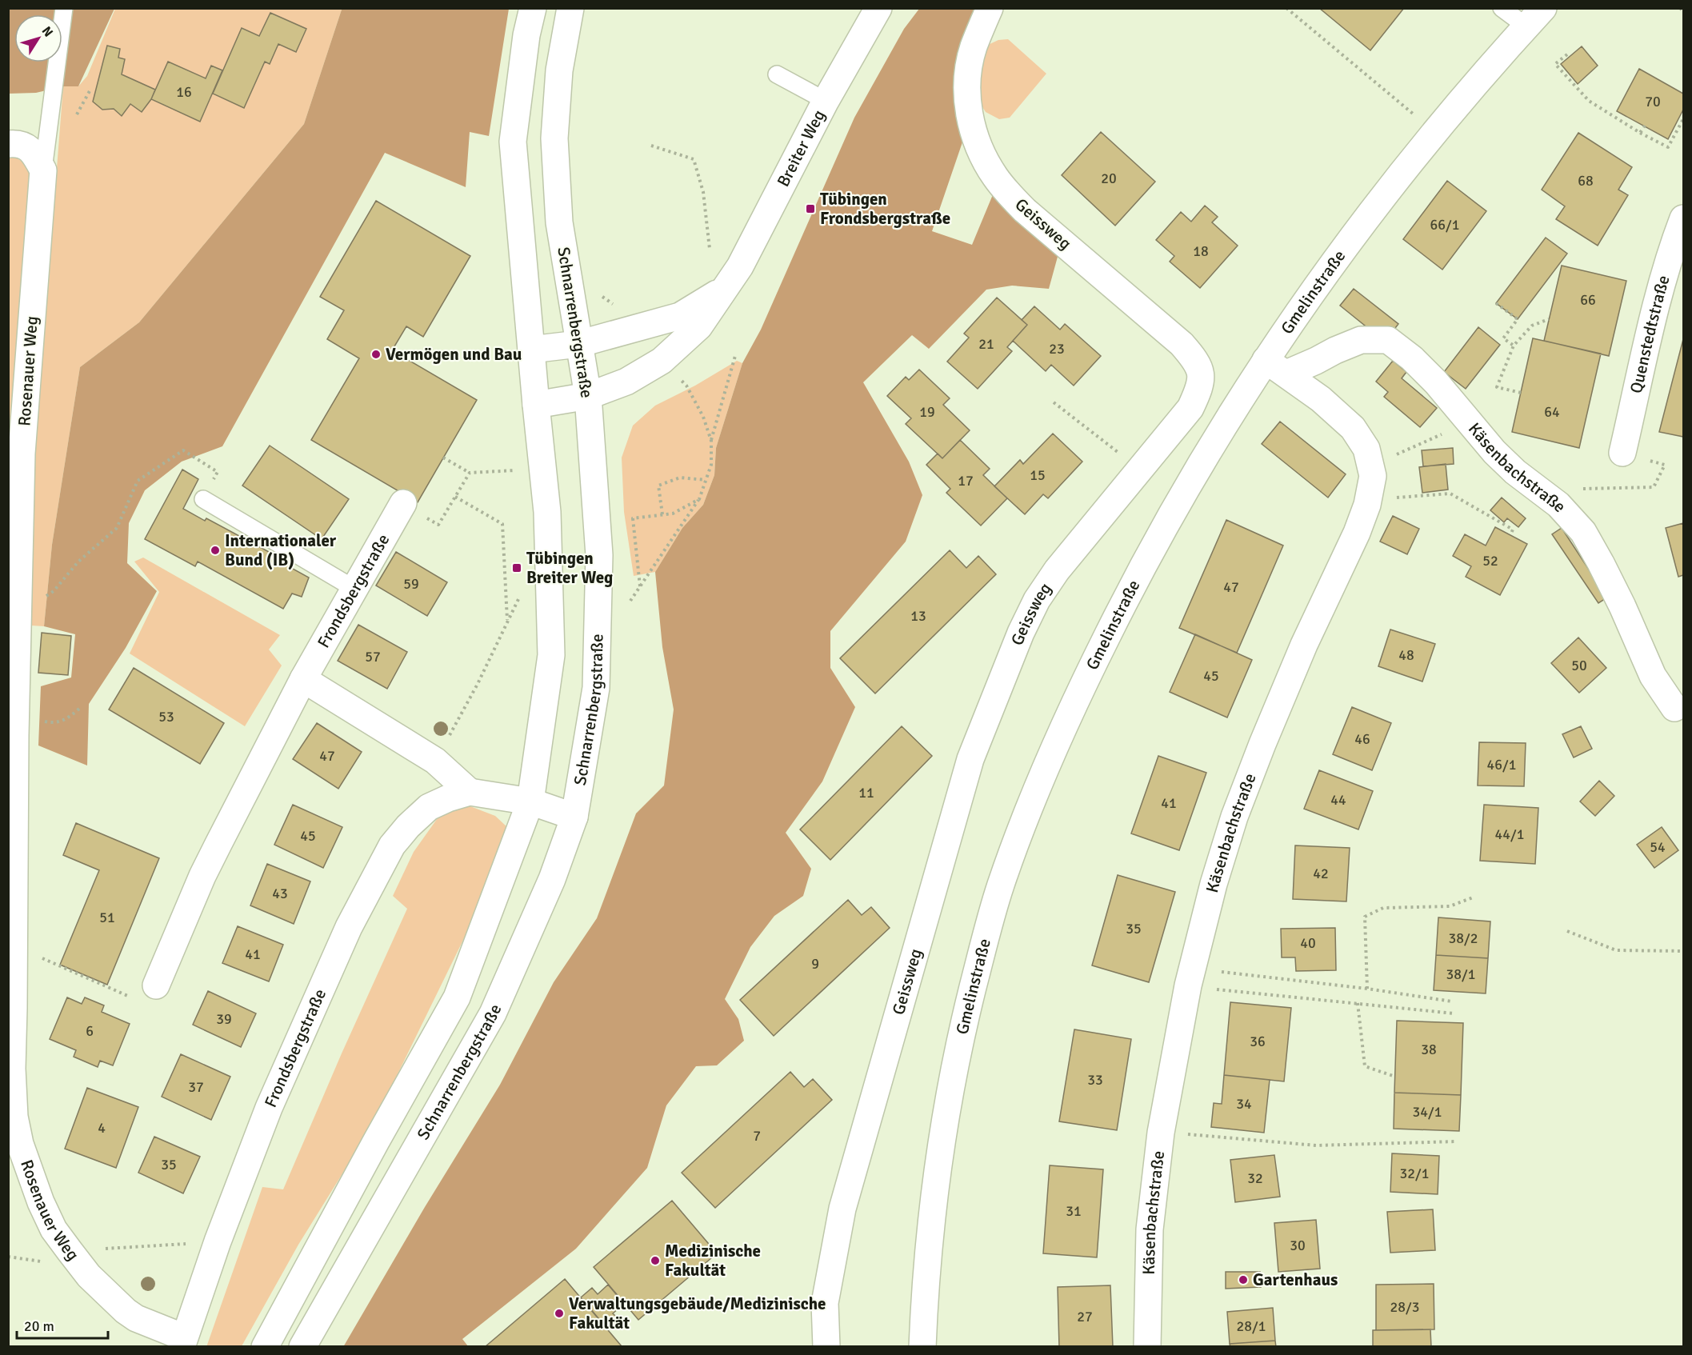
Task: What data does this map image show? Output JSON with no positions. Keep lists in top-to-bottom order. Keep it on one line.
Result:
{"streets":{"street":["Breiter Weg","Geissweg","Gmelinstraße","Schnarrenbergstraße","Quenstedtstraße","Rosenauer Weg","Käsenbachstraße","Frondsbergstraße"]},"crossings":[["Breiter Weg","Schnarrenbergstraße"],["Gmelinstraße","Käsenbachstraße"],["Schnarrenbergstraße","Frondsbergstraße"],["Rosenauer Weg","Frondsbergstraße"]],"places":{"transit":["Tübingen Frondsbergstraße","Tübingen Breiter Weg"],"other":["Vermögen und Bau","Internationaler Bund (IB)","Medizinische Fakultät","Gartenhaus","Verwaltungsgebäude/Medizinische Fakultät"]},"house_numbers":["16","70","20","68","66/1","18","66","21","23","19","64","15","17","52","59","47","13","48","57","50","45","53","46","47","46/1","11","44","41","44/1","45","54","42","43","51","35","38/2","40","41","9","38/1","39","6","36","38","33","37","34","34/1","4","7","35","32/1","32","31","30","28/3","27","28/1"],"scale_bar":"20 m","north":"top right"}
